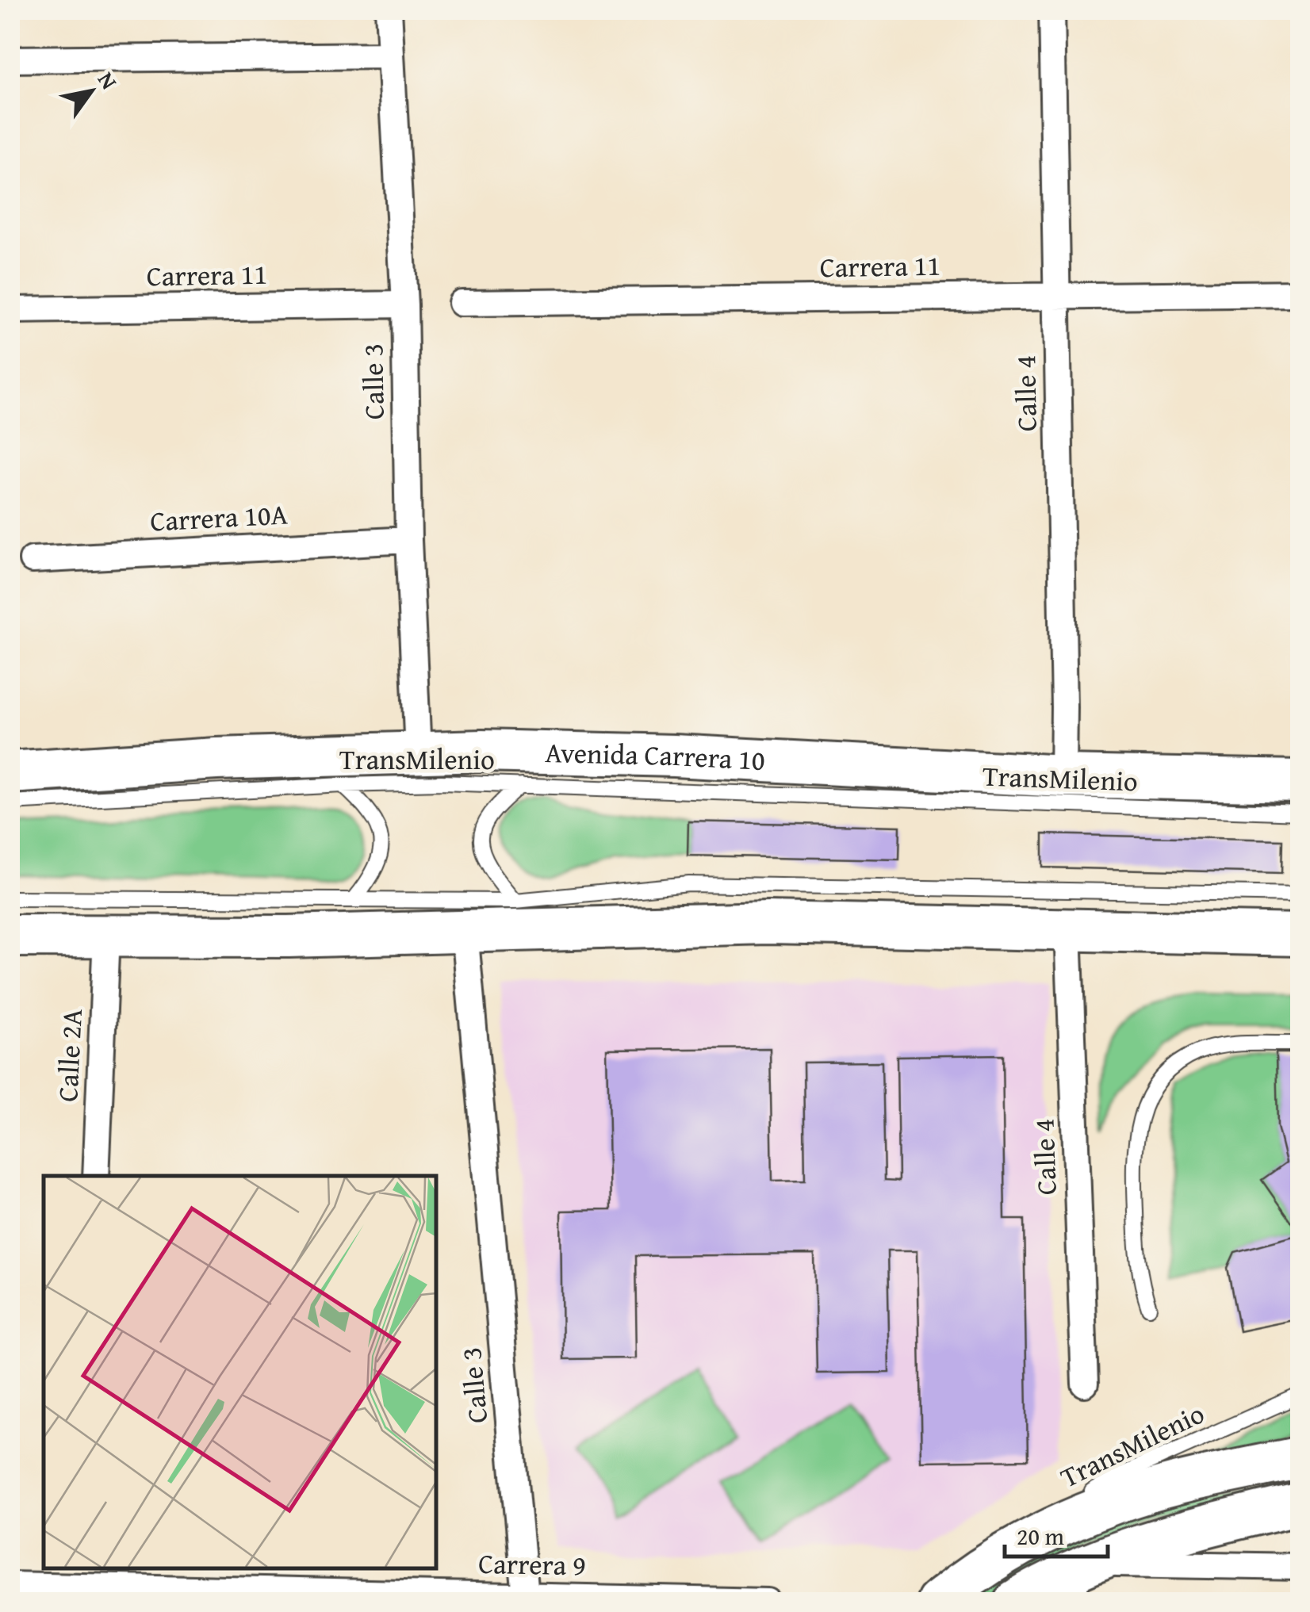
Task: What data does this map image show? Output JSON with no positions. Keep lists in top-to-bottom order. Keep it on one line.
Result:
{"streets":{"main road":["Avenida Carrera 10"],"street":["Carrera 11","Calle 3","Calle 4","Carrera 10A","Calle 2A","Carrera 9"],"lane":["TransMilenio"]},"crossings":[["Carrera 11","Calle 3"],["Carrera 11","Calle 4"],["Calle 3","Carrera 10A"],["Calle 3","Avenida Carrera 10"],["Calle 3","Carrera 9"],["Calle 4","Avenida Carrera 10"]],"scale_bar":"20 m","north":"top right"}
